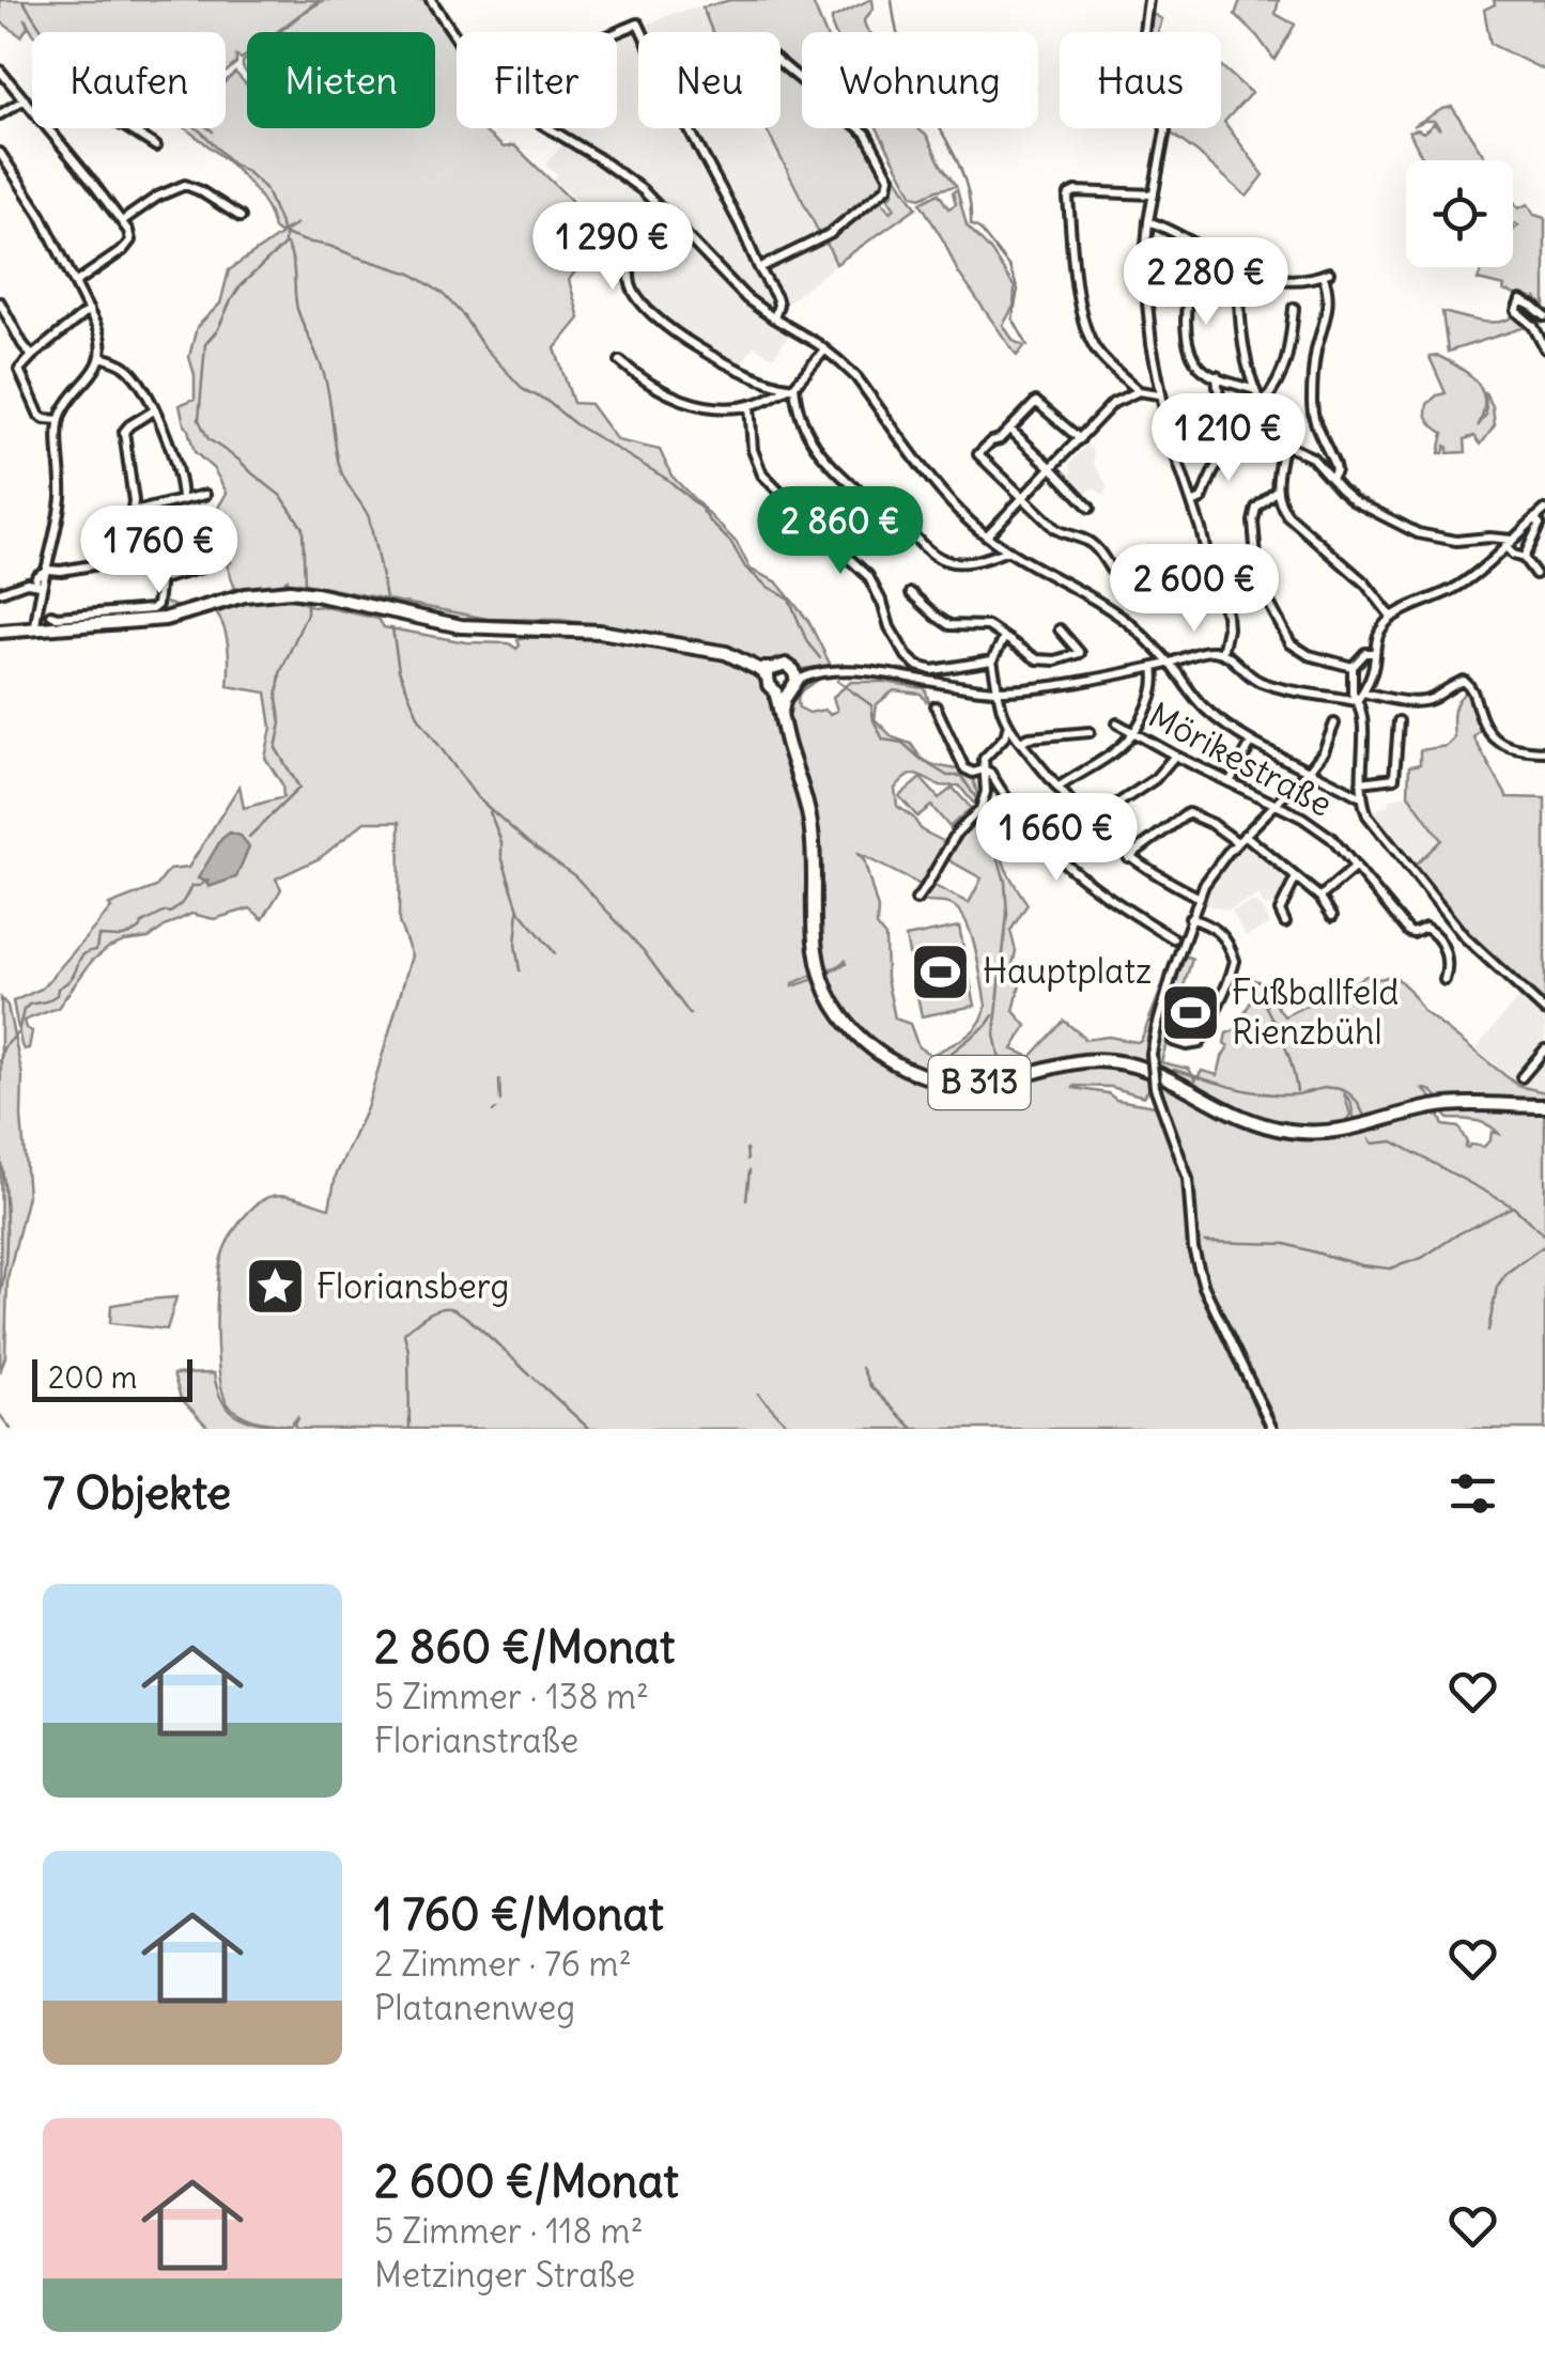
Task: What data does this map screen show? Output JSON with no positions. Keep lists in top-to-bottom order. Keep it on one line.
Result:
{"streets":{"main road":["B 313"],"street":["Mörikestraße"]},"places":{"sports":["Hauptplatz","Fußballfeld Rienzbühl"],"place":["Floriansberg"]},"scale_bar":"200 m","page":{"chip":["Kaufen","Mieten","Filter","Neu","Wohnung","Haus"],"price":["1 290 €","2 280 €","1 210 €","2 860 €","1 760 €","2 600 €","1 660 €"],"scale":"200 m","heading":"7 Objekte","list":[{"name":"2 860 €/Monat","note":"5 Zimmer · 138 m² · Florianstraße"},{"name":"1 760 €/Monat","note":"2 Zimmer · 76 m² · Platanenweg"},{"name":"2 600 €/Monat","note":"5 Zimmer · 118 m² · Metzinger Straße"}]}}
